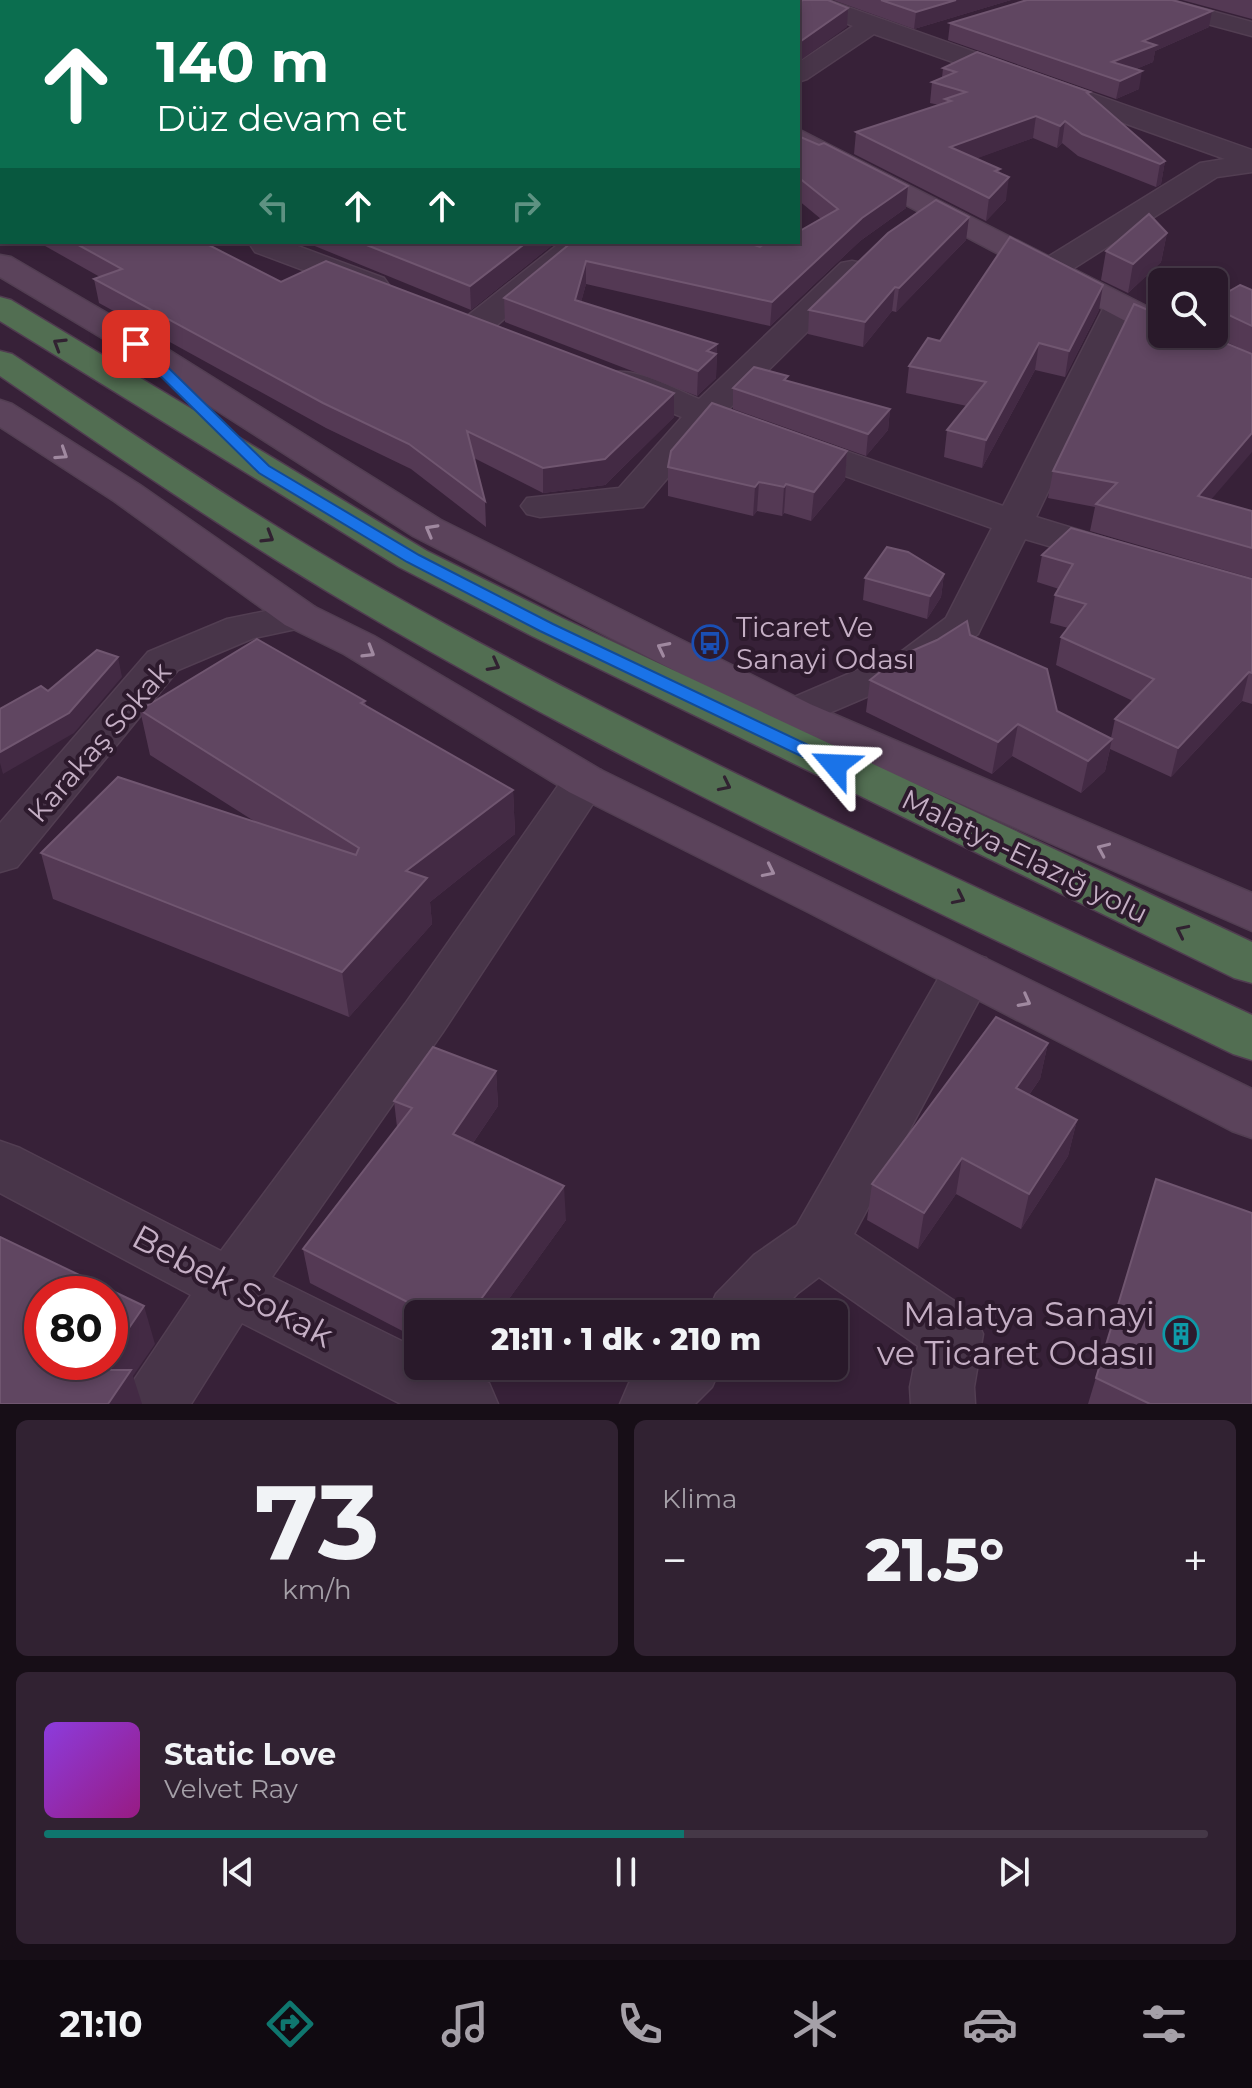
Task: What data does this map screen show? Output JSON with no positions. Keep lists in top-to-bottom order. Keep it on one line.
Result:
{"streets":{"highway":["Malatya-Elazığ yolu"],"street":["Karakaş Sokak","Bebek Sokak"]},"places":{"bus stop":["Ticaret Ve Sanayi Odası"],"building":["Malatya Sanayi ve Ticaret Odasıı"]},"page":{"turn":["140 m","Düz devam et"],"limit":"80","trip":"21:11 · 1 dk · 210 m","tile":[["73","km/h"],"Klima"],"heat":["−","21.5°","+"],"song":["Static Love","Velvet Ray"],"tabs":"21:10"}}
